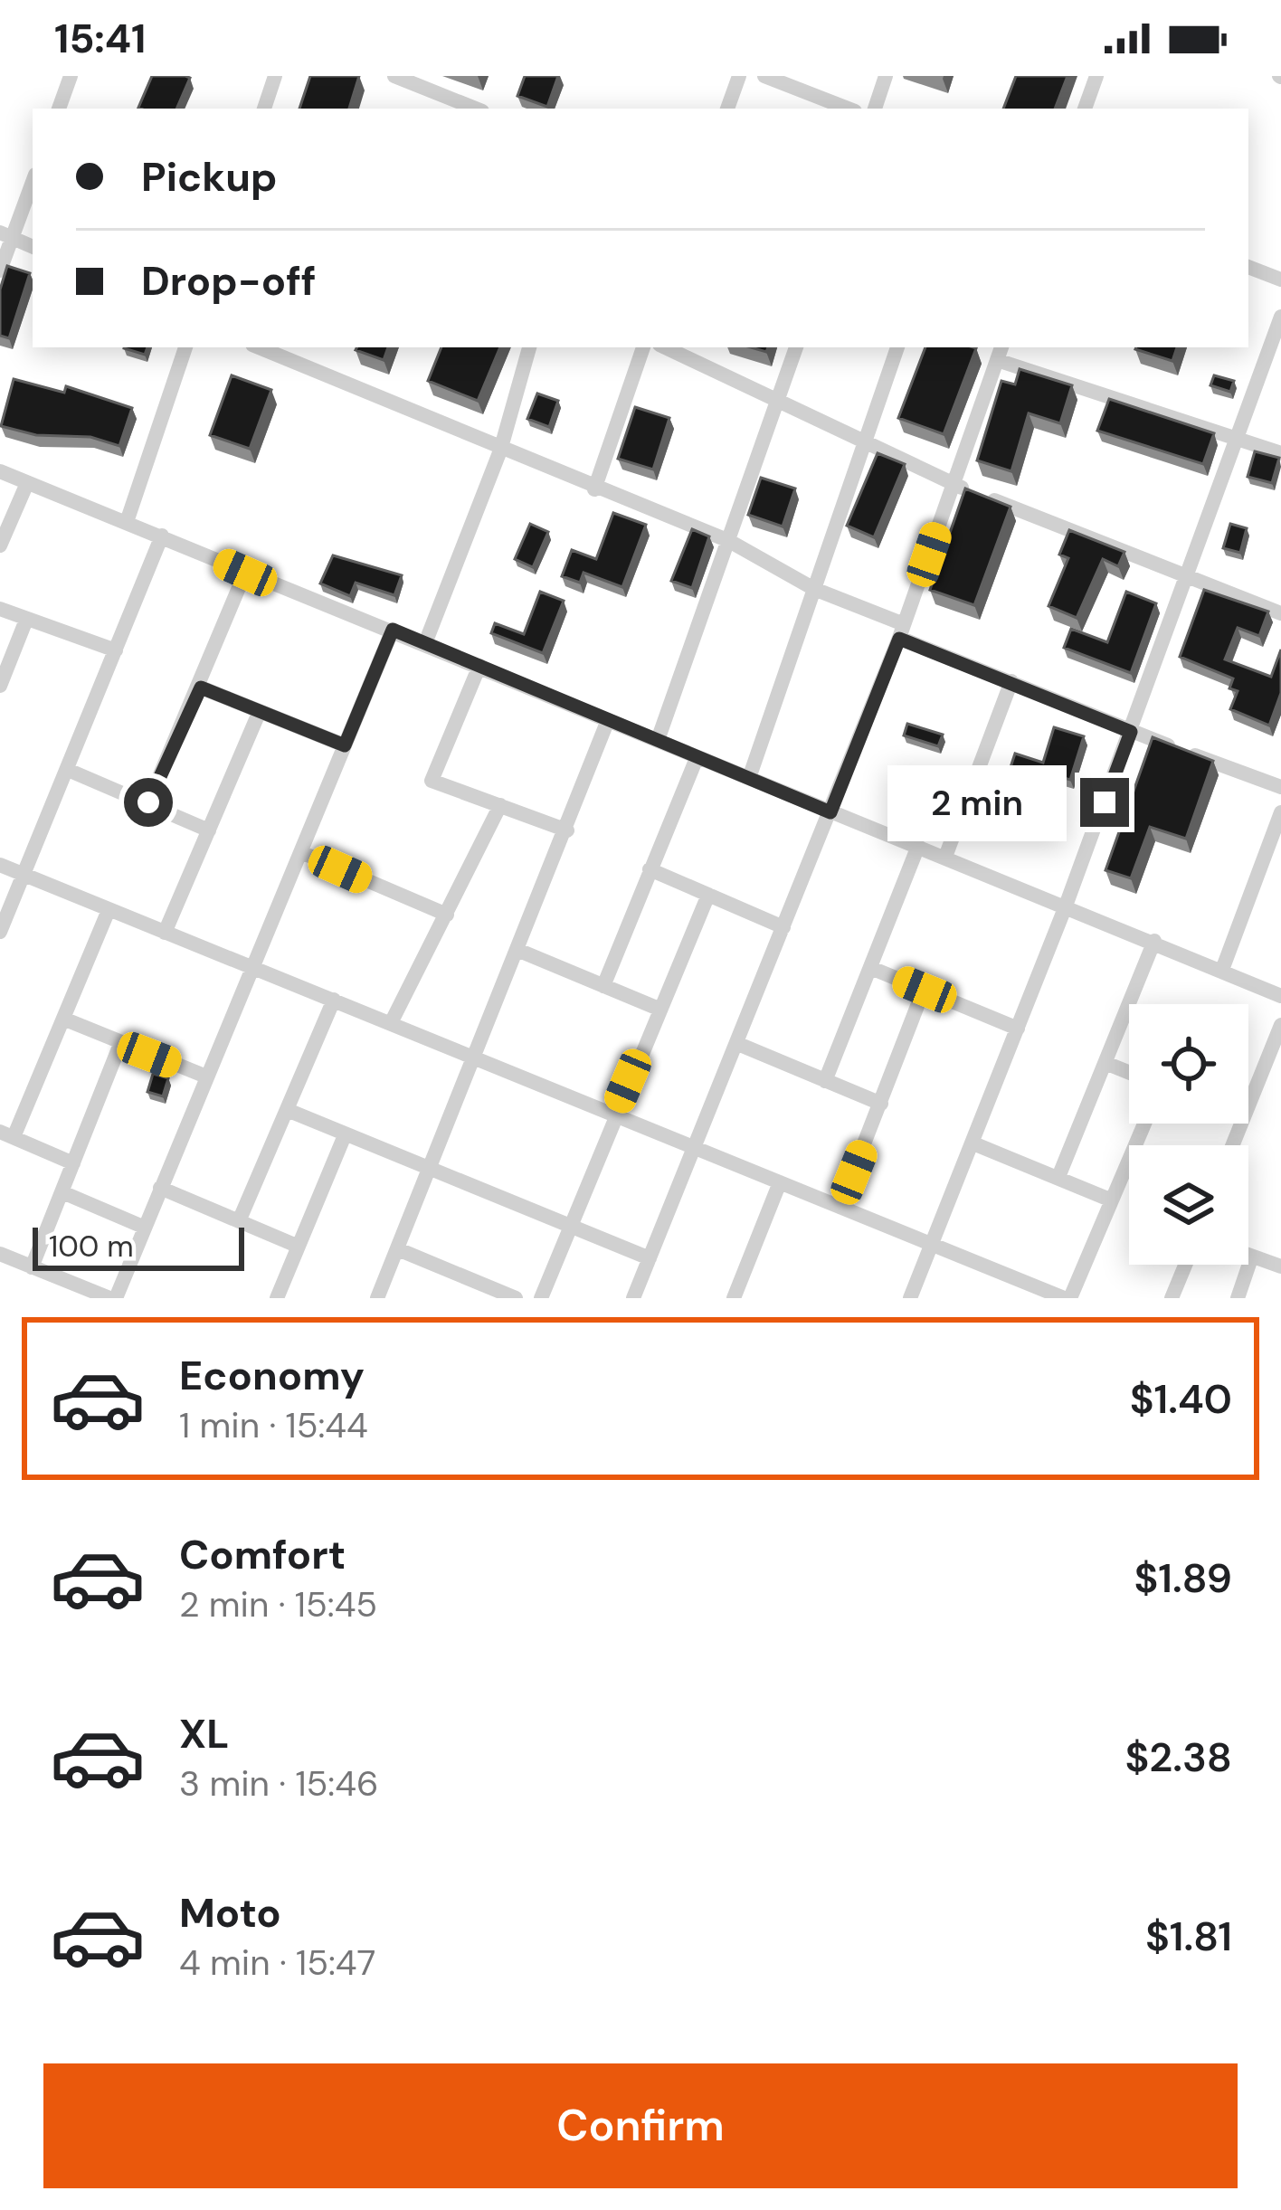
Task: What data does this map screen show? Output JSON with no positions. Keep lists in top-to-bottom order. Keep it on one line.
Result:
{"scale_bar":"100 m","page":{"status":"15:41","banner":["Pickup","Drop-off"],"bubble":"2 min","scale":"100 m","list":[{"name":"Economy","note":"1 min · 15:44","value":"$1.40"},{"name":"Comfort","note":"2 min · 15:45","value":"$1.89"},{"name":"XL","note":"3 min · 15:46","value":"$2.38"},{"name":"Moto","note":"4 min · 15:47","value":"$1.81"}],"buttons":"Confirm"}}
